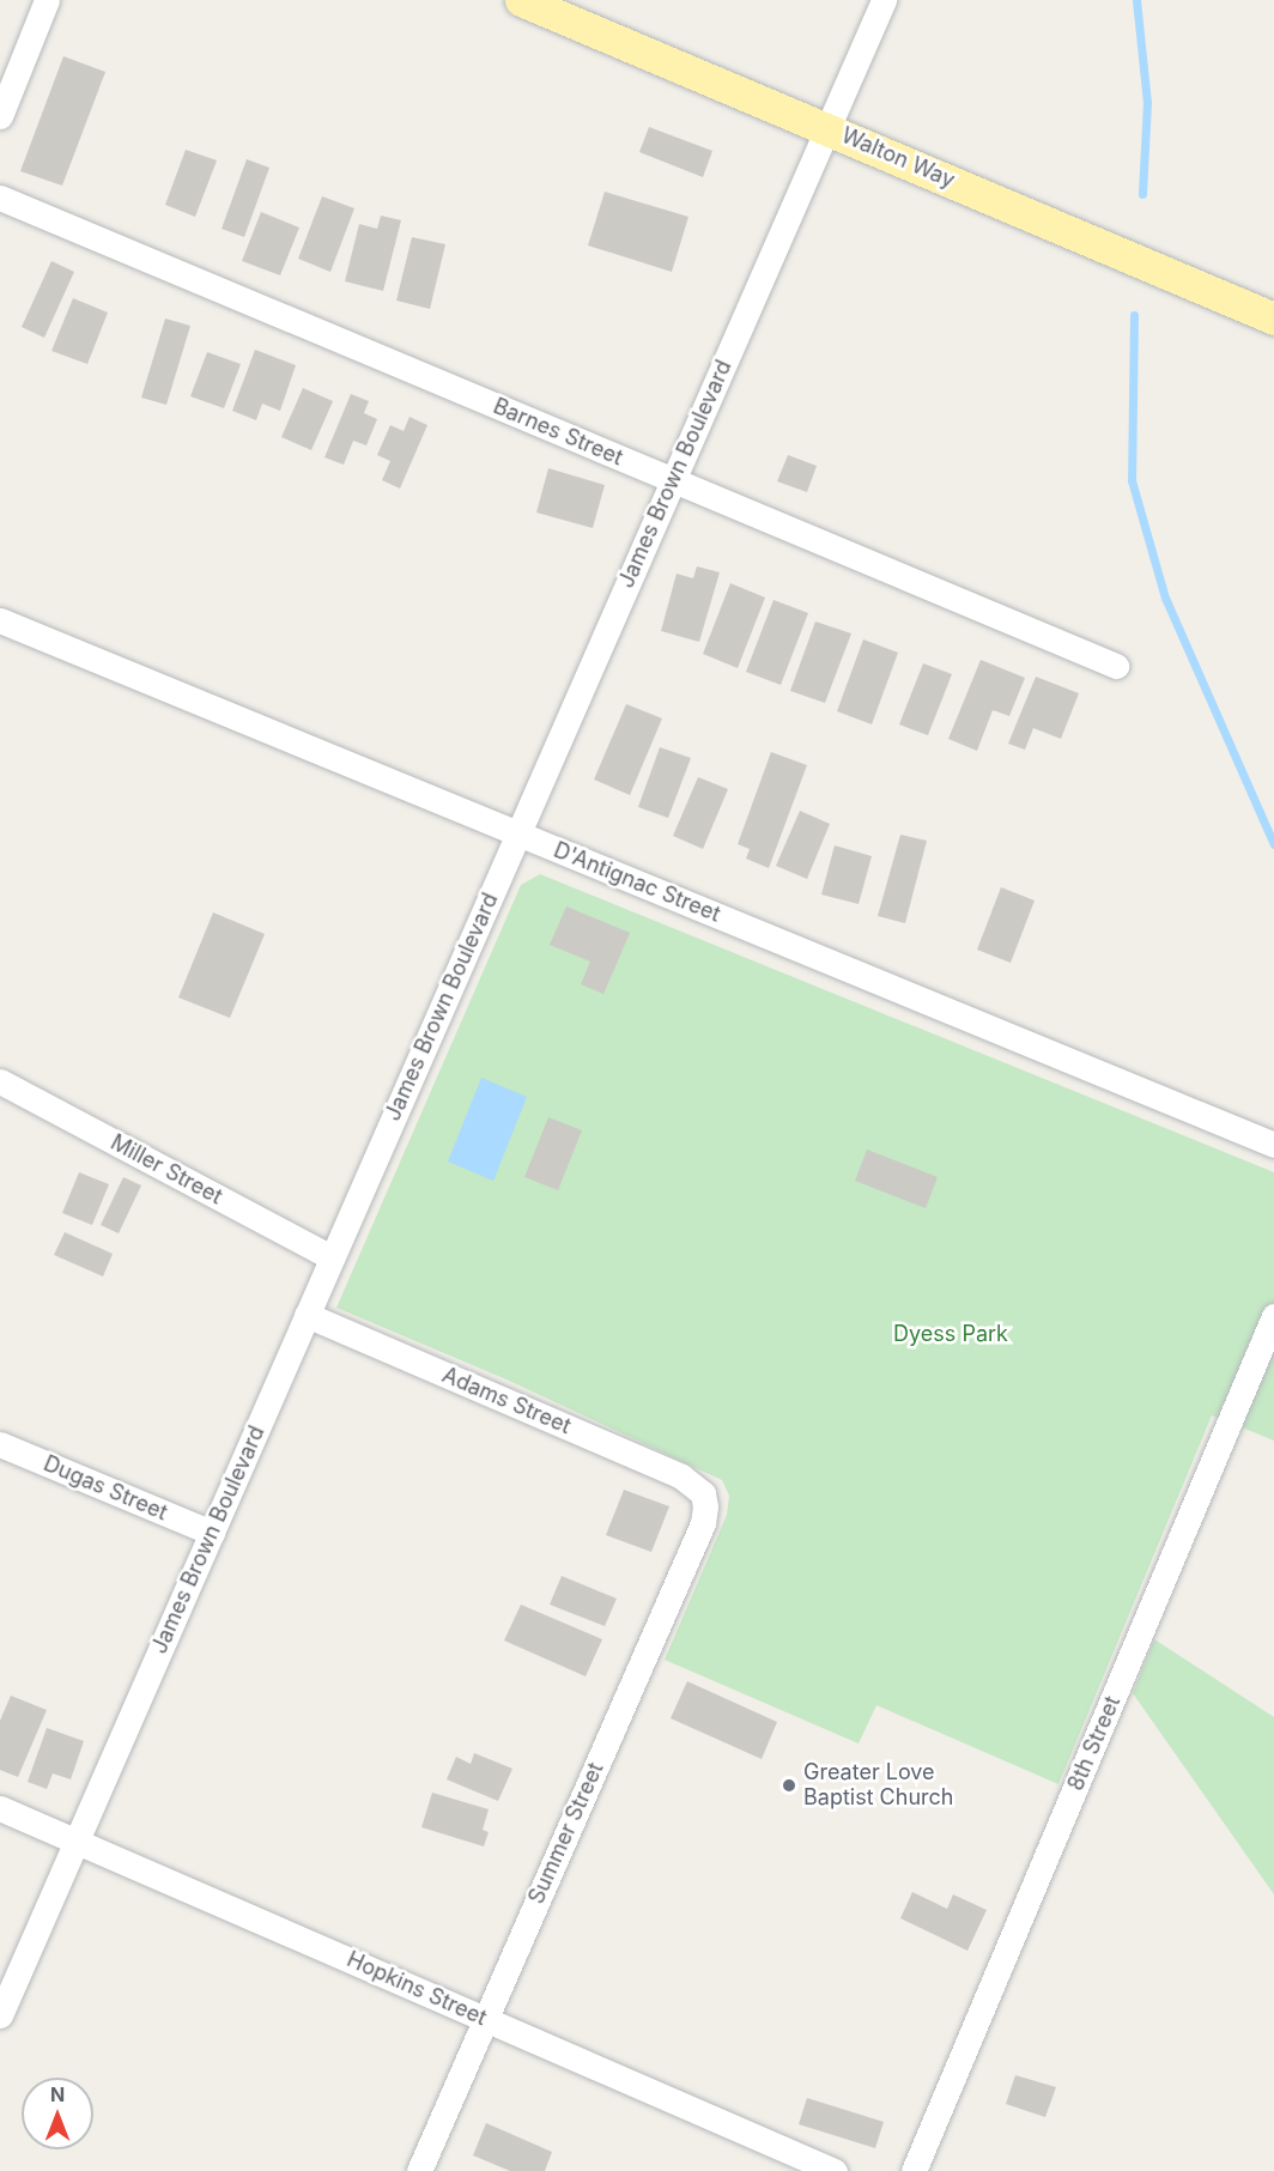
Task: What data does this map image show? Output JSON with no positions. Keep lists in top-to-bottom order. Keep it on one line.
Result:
{"streets":{"main road":["Walton Way"],"street":["Barnes Street","James Brown Boulevard","D'Antignac Street","Miller Street","Adams Street","Dugas Street","8th Street","Summer Street","Hopkins Street"]},"crossings":[["Walton Way","James Brown Boulevard"],["Barnes Street","James Brown Boulevard"],["James Brown Boulevard","D'Antignac Street"],["James Brown Boulevard","Miller Street"],["James Brown Boulevard","Adams Street"],["James Brown Boulevard","Dugas Street"],["James Brown Boulevard","Hopkins Street"],["Adams Street","Summer Street"],["Summer Street","Hopkins Street"]],"parks":["Dyess Park"],"places":["Greater Love Baptist Church"],"north":"top"}
